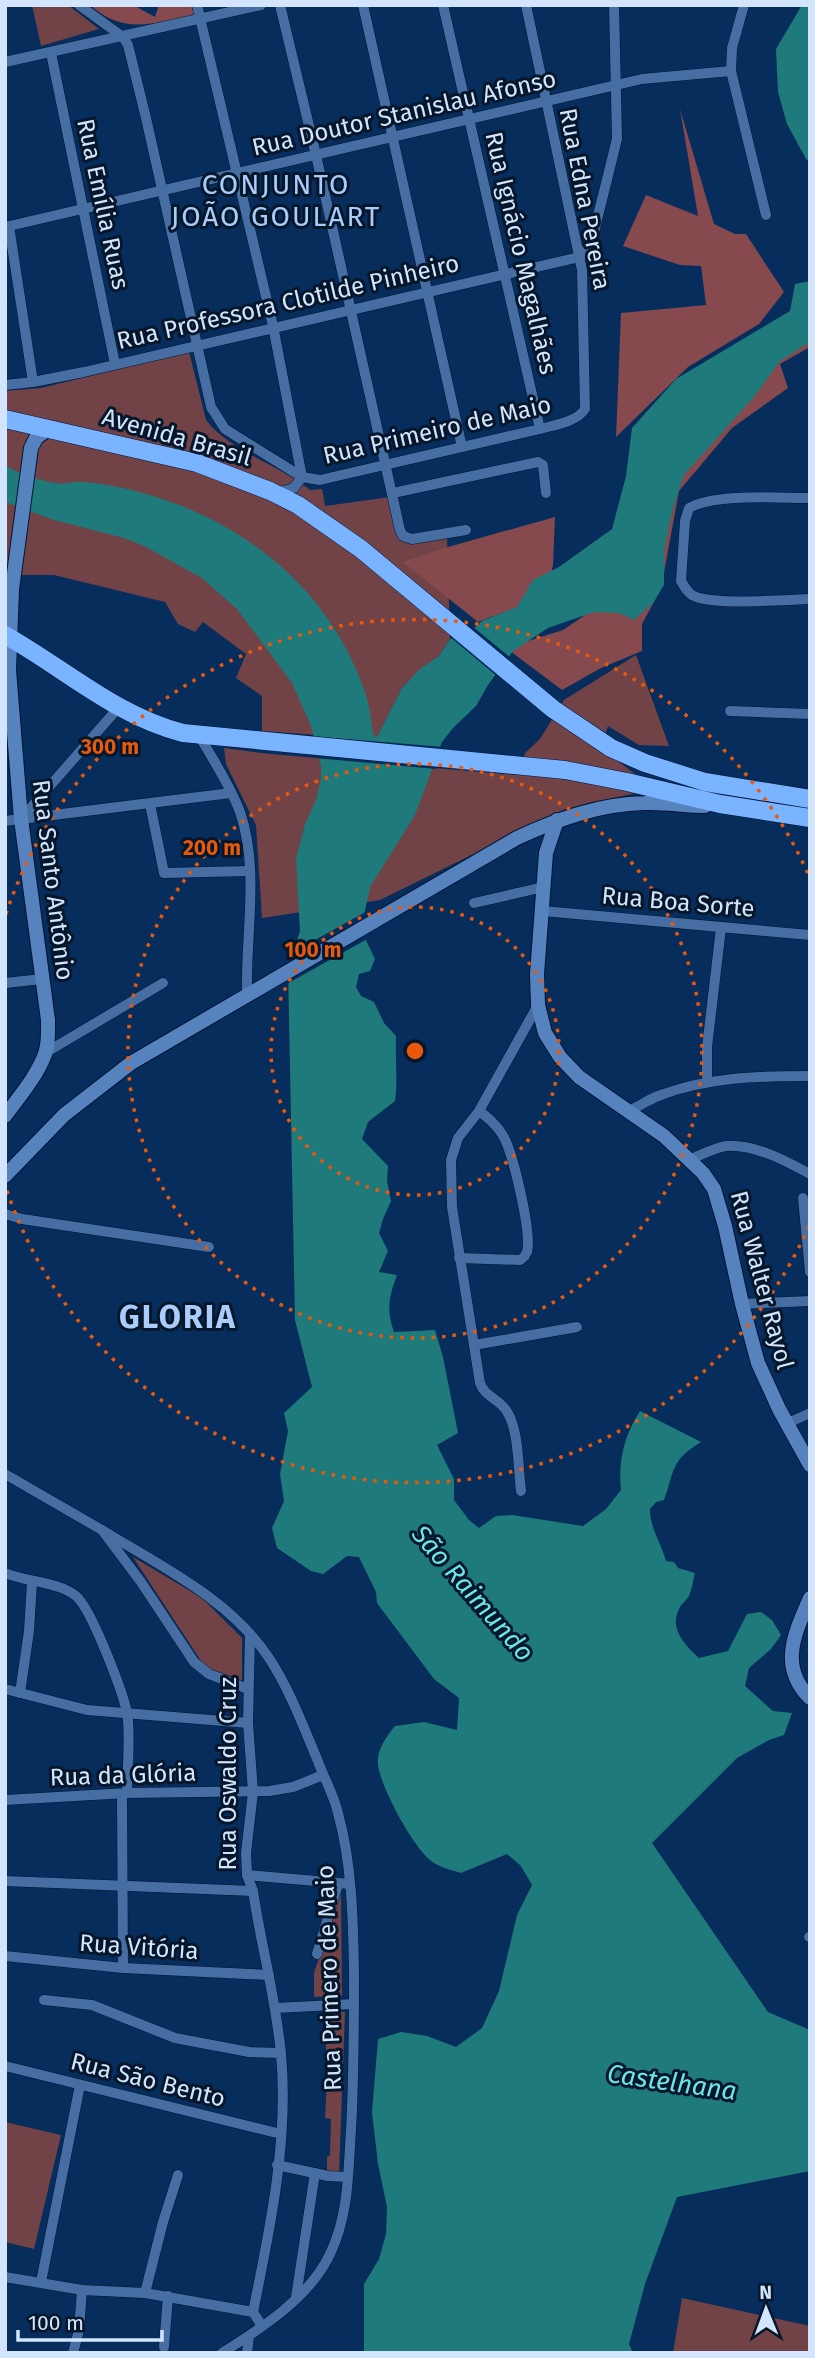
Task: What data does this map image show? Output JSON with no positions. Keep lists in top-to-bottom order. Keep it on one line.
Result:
{"streets":{"highway":["Avenida Brasil"],"street":["Rua Doutor Stanislau Afonso","Rua Edna Pereira","Rua Emília Ruas","Rua Ignácio Magalhães","Rua Professora Clotilde Pinheiro","Rua Primeiro de Maio","Rua Santo Antônio","Rua Boa Sorte","Rua Walter Rayol","Rua Oswaldo Cruz","Rua da Glória","Rua Vitória","Rua Primero de Maio","Rua São Bento"]},"crossings":[["Rua Doutor Stanislau Afonso","Rua Edna Pereira"],["Rua Doutor Stanislau Afonso","Rua Emília Ruas"],["Rua Doutor Stanislau Afonso","Rua Ignácio Magalhães"],["Rua Edna Pereira","Rua Professora Clotilde Pinheiro"],["Rua Edna Pereira","Rua Primeiro de Maio"],["Rua Emília Ruas","Rua Professora Clotilde Pinheiro"],["Rua Ignácio Magalhães","Rua Professora Clotilde Pinheiro"],["Rua Ignácio Magalhães","Rua Primeiro de Maio"],["Rua Primeiro de Maio","Avenida Brasil"],["Avenida Brasil","Rua Santo Antônio"],["Rua Boa Sorte","Rua Walter Rayol"],["Rua Oswaldo Cruz","Rua da Glória"],["Rua Oswaldo Cruz","Rua Vitória"],["Rua Oswaldo Cruz","Rua Primero de Maio"],["Rua Oswaldo Cruz","Rua São Bento"],["Rua da Glória","Rua Primero de Maio"]],"districts":["CONJUNTO JOÃO GOULART","GLORIA"],"water":["São Raimundo","Castelhana"],"scale_bar":"100 m","north":"top","rings":["300 m","200 m","100 m"]}
